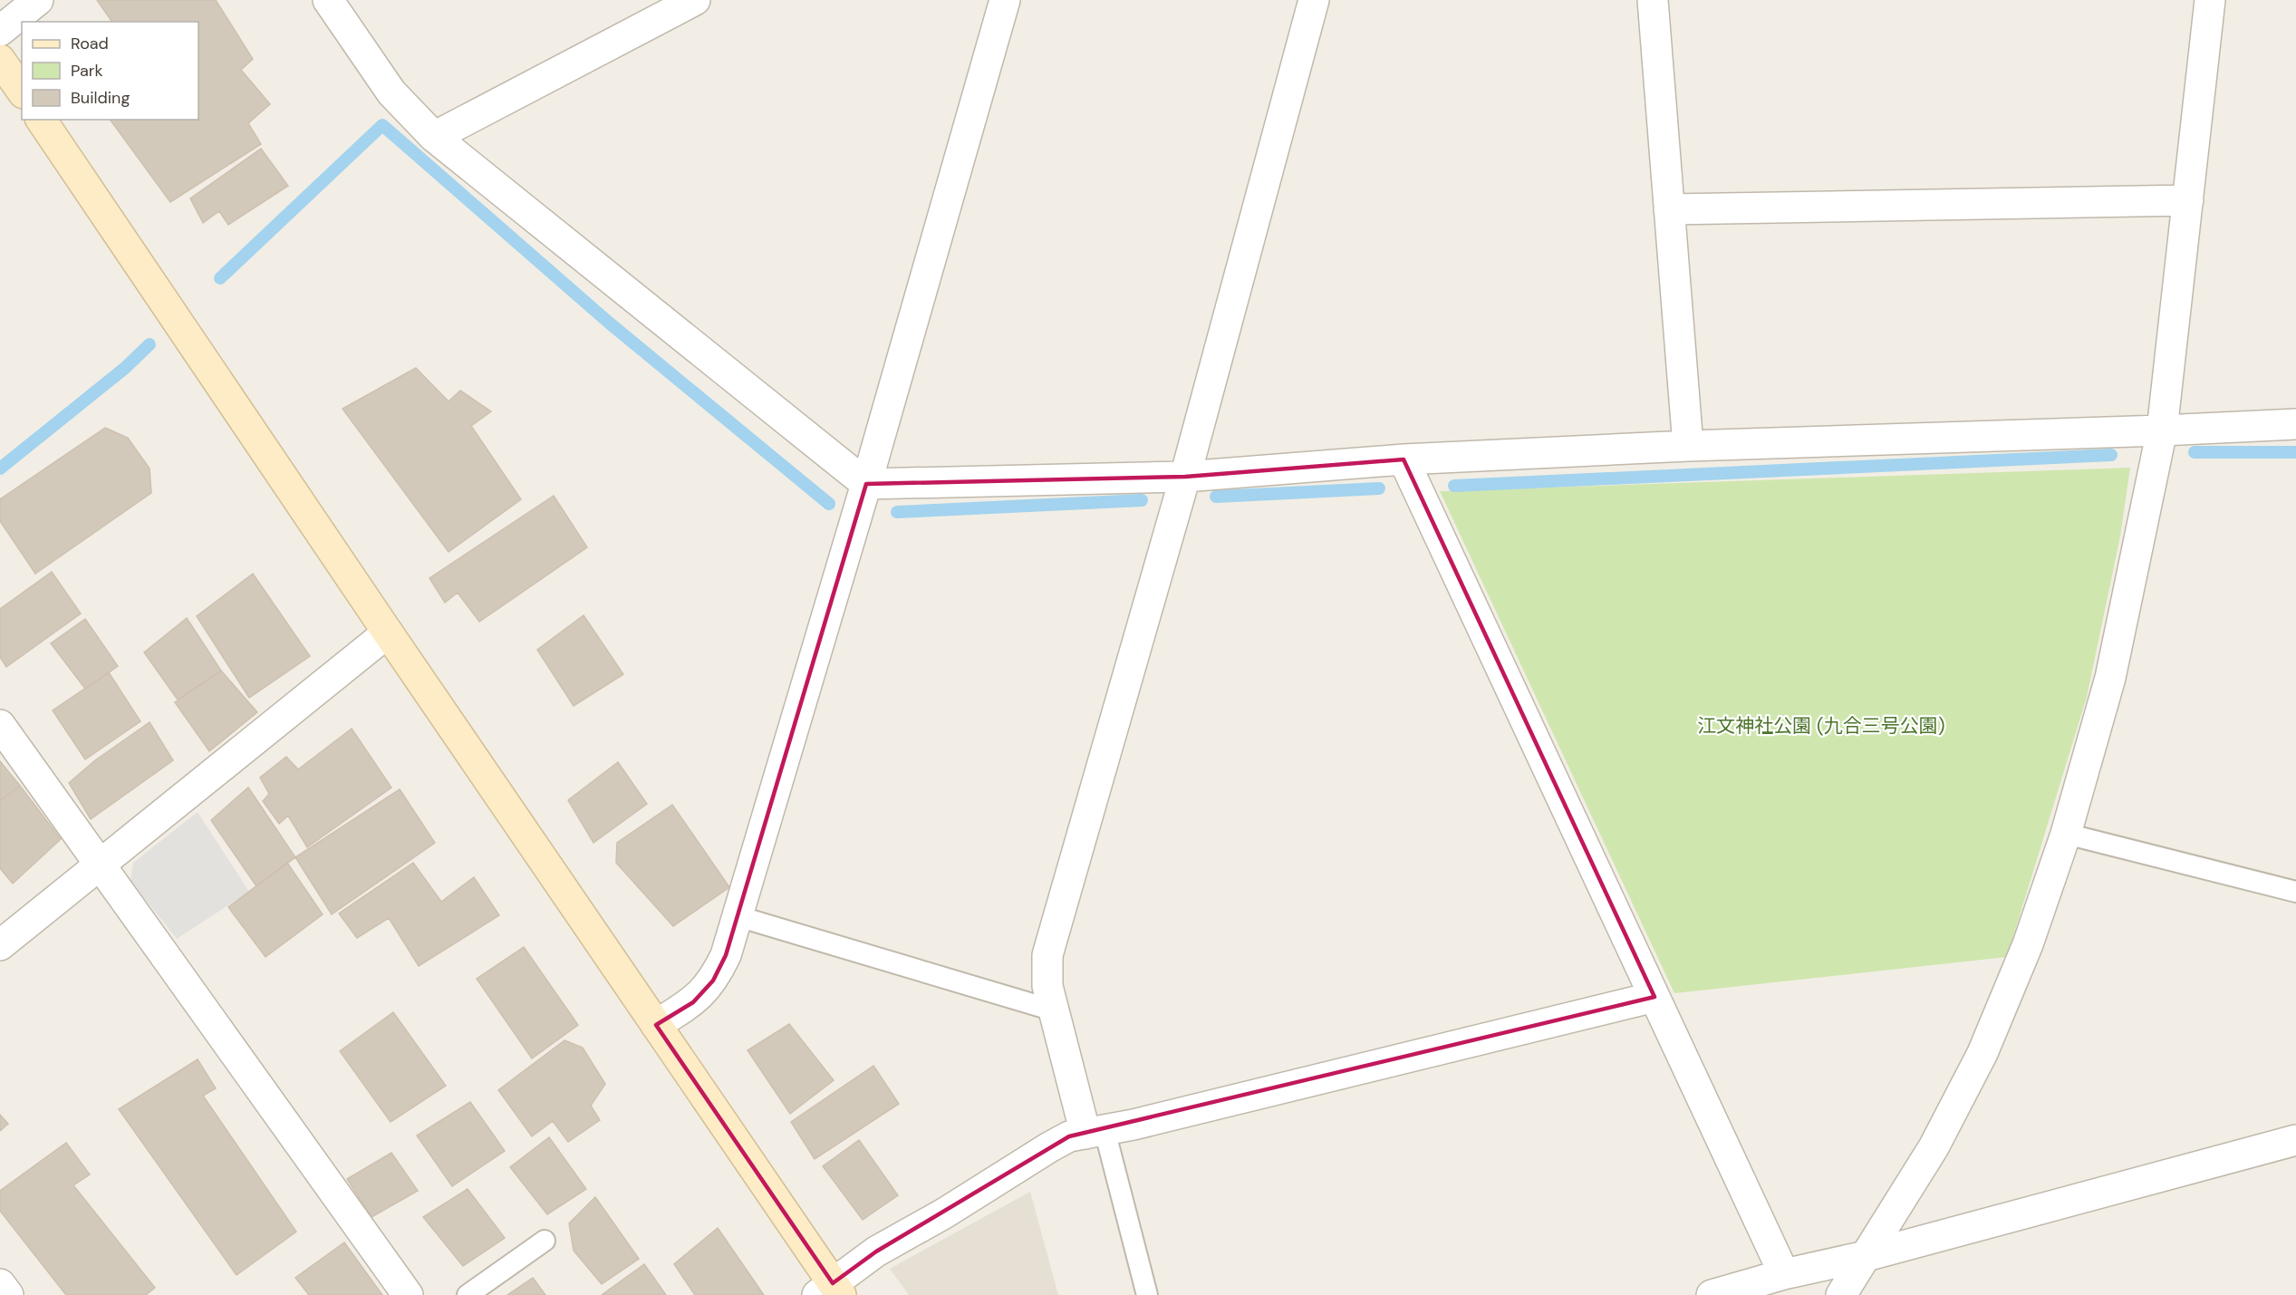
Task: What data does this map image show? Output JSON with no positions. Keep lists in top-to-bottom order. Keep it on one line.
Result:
{"parks":["江文神社公園 (九合三号公園)"],"legend":["Road","Park","Building"]}
